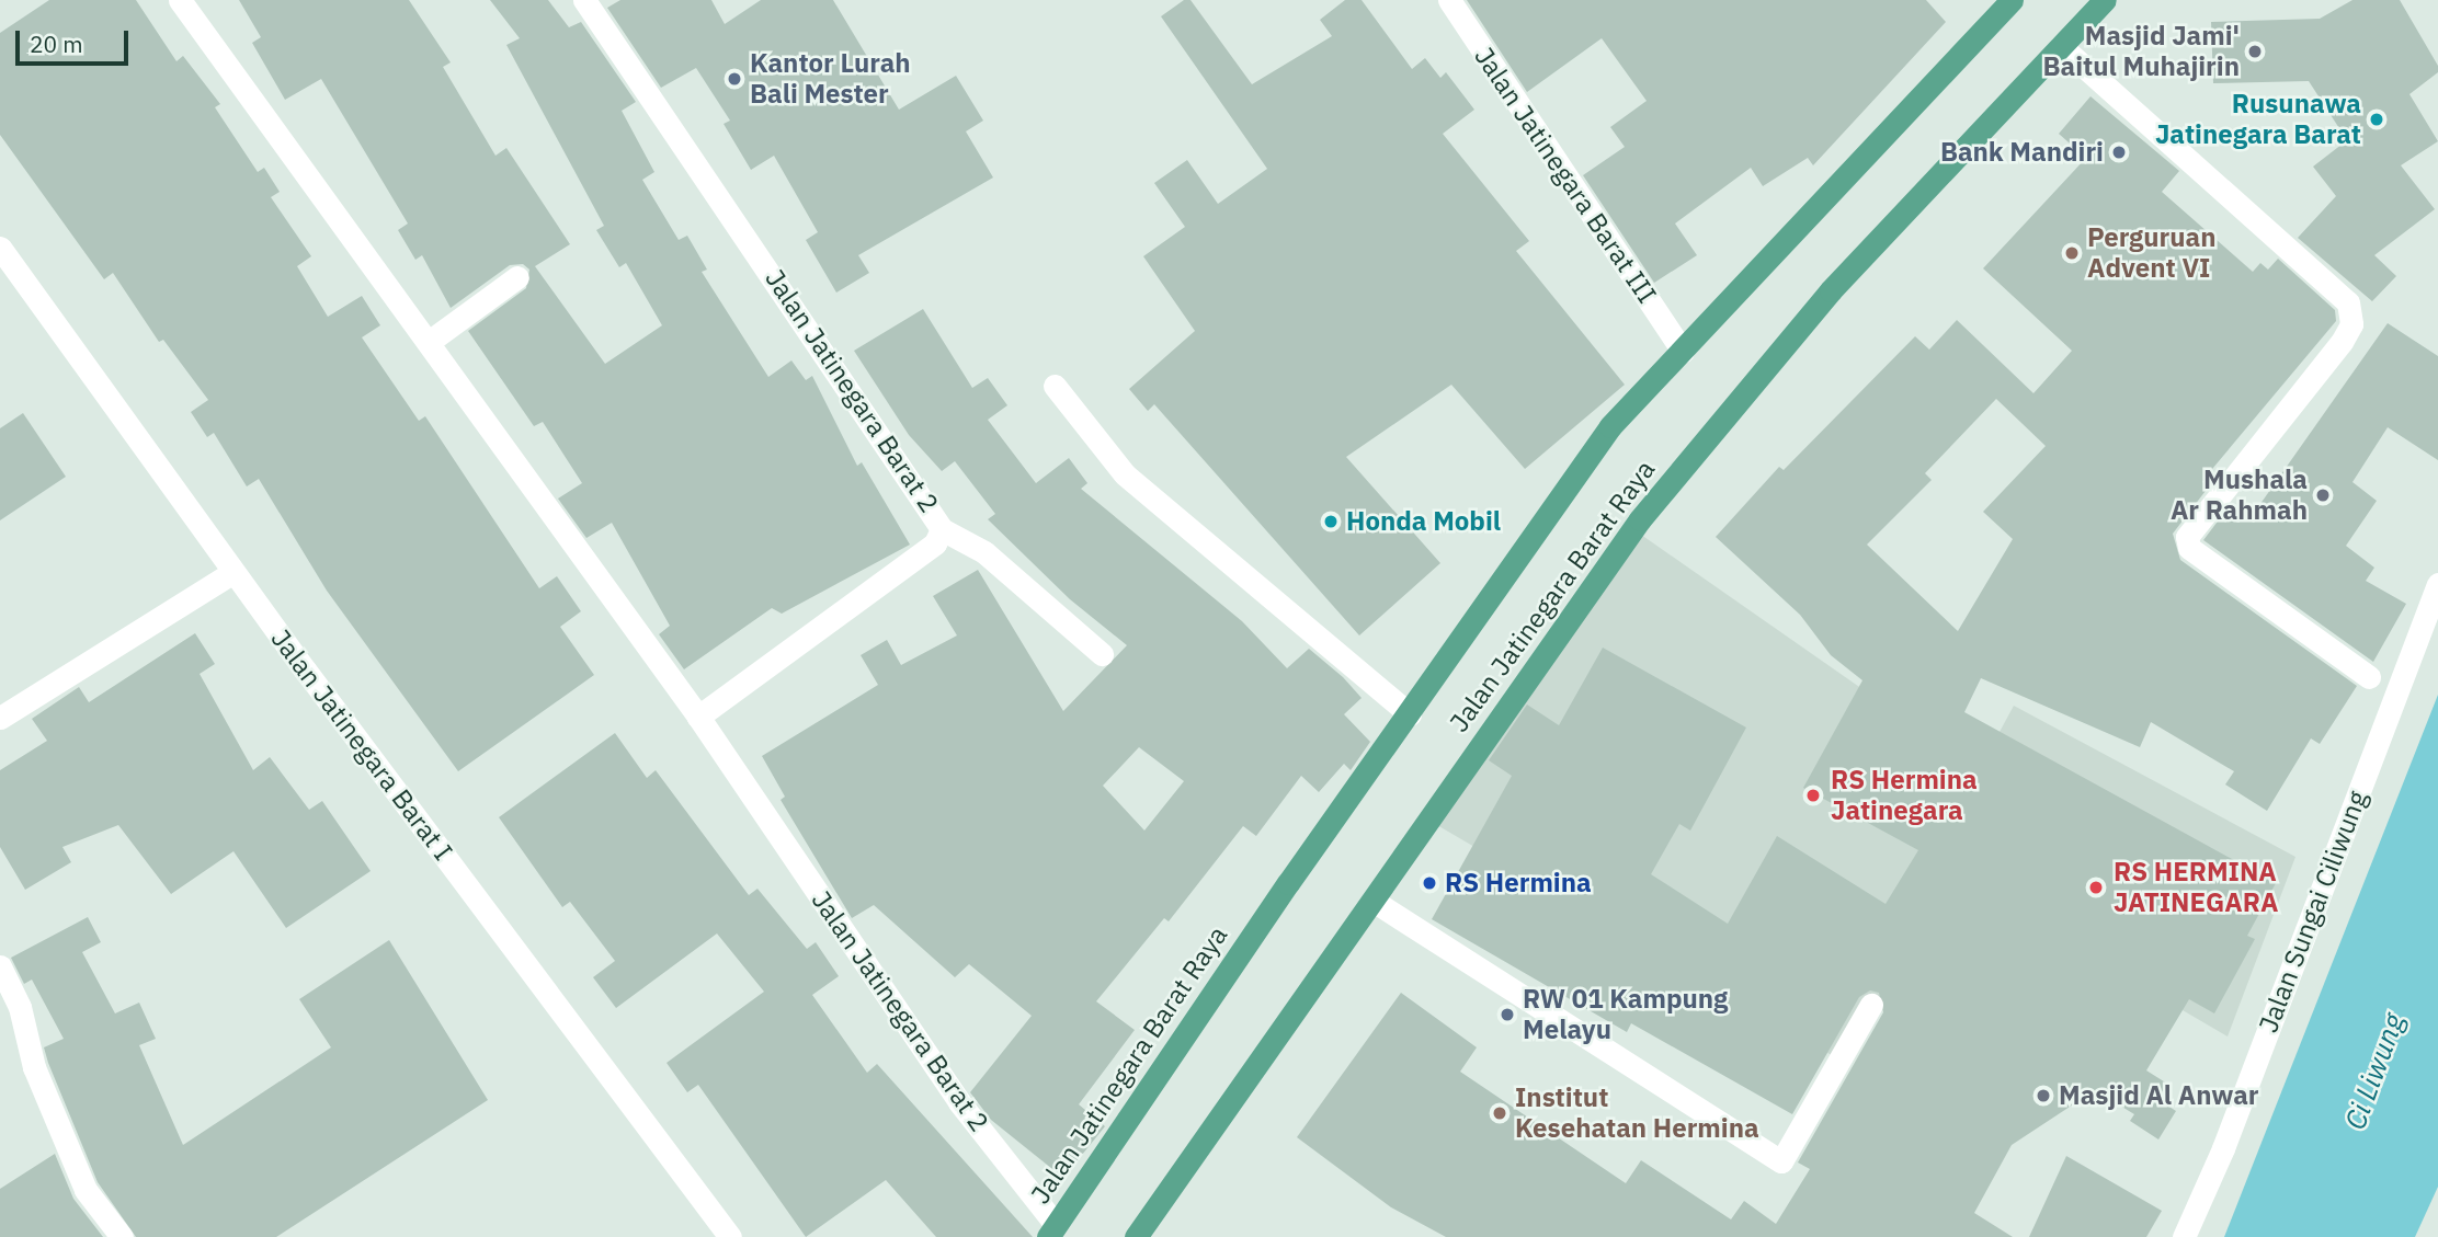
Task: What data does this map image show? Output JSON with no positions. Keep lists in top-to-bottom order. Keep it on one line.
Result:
{"streets":{"main road":["Jalan Jatinegara Barat Raya"],"street":["Jalan Jatinegara Barat III","Jalan Jatinegara Barat 2","Jalan Jatinegara Barat I","Jalan Sungai Ciliwung"]},"crossings":[["Jalan Jatinegara Barat III","Jalan Jatinegara Barat Raya"],["Jalan Jatinegara Barat 2","Jalan Jatinegara Barat Raya"]],"water":["Ci Liwung"],"places":["Masjid Jami' Baitul Muhajirin","Kantor Lurah Bali Mester","Rusunawa Jatinegara Barat","Bank Mandiri","Perguruan Advent VI","Mushala Ar Rahmah","Honda Mobil","RS Hermina Jatinegara","RS Hermina","RS HERMINA JATINEGARA","RW 01 Kampung Melayu","Masjid Al Anwar","Institut Kesehatan Hermina"],"scale_bar":"20 m"}
